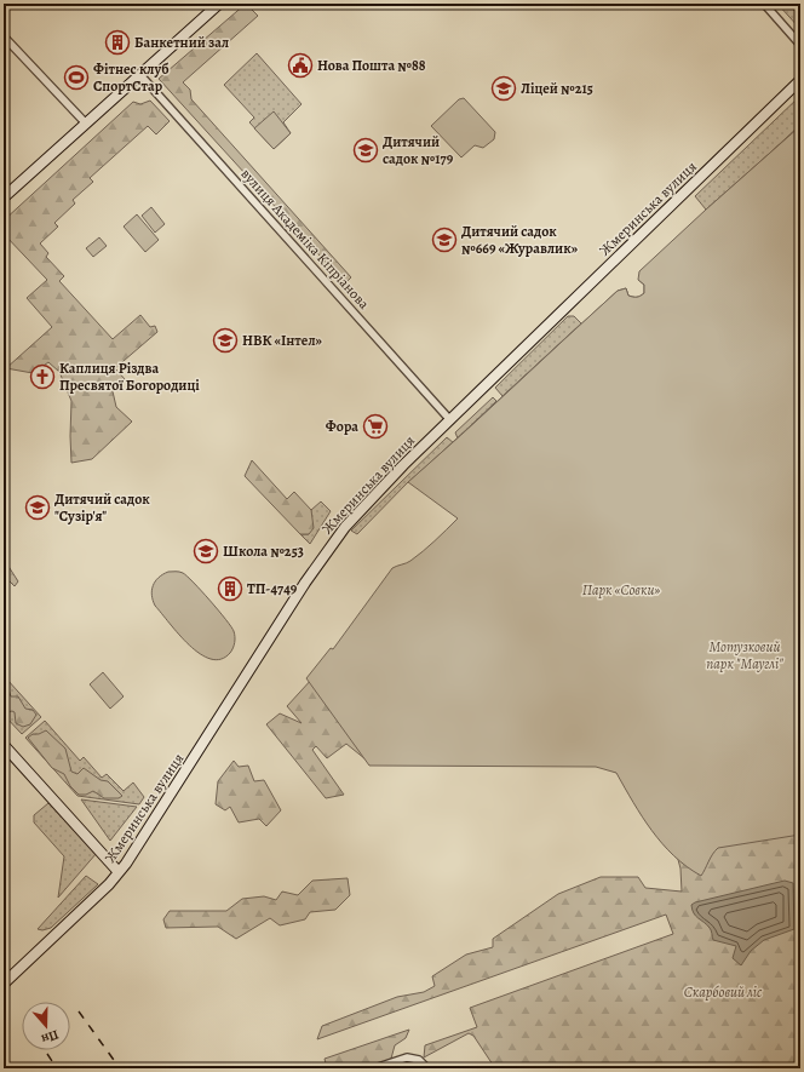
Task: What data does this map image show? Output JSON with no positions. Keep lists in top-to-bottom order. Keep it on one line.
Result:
{"streets":{"main road":["Жмеринська вулиця"],"street":["вулиця Академіка Кіпріанова"]},"crossings":[["Жмеринська вулиця","вулиця Академіка Кіпріанова"]],"parks":["Парк «Совки»","Мотузковий парк \"Мауглі\"","Скарбовий ліс"],"places":{"building":["Банкетний зал","ТП-4749"],"public building":["Нова Пошта №88"],"sports":["Фітнес клуб СпортСтар"],"school or university":["Ліцей №215","Дитячий садок №179","Дитячий садок №669 «Журавлик»","НВК «Інтел»","Дитячий садок \"Сузір'я\"","Школа №253"],"church":["Каплиця Різдва Пресвятої Богородиці"],"supermarket":["Фора"]},"north":"bottom"}
